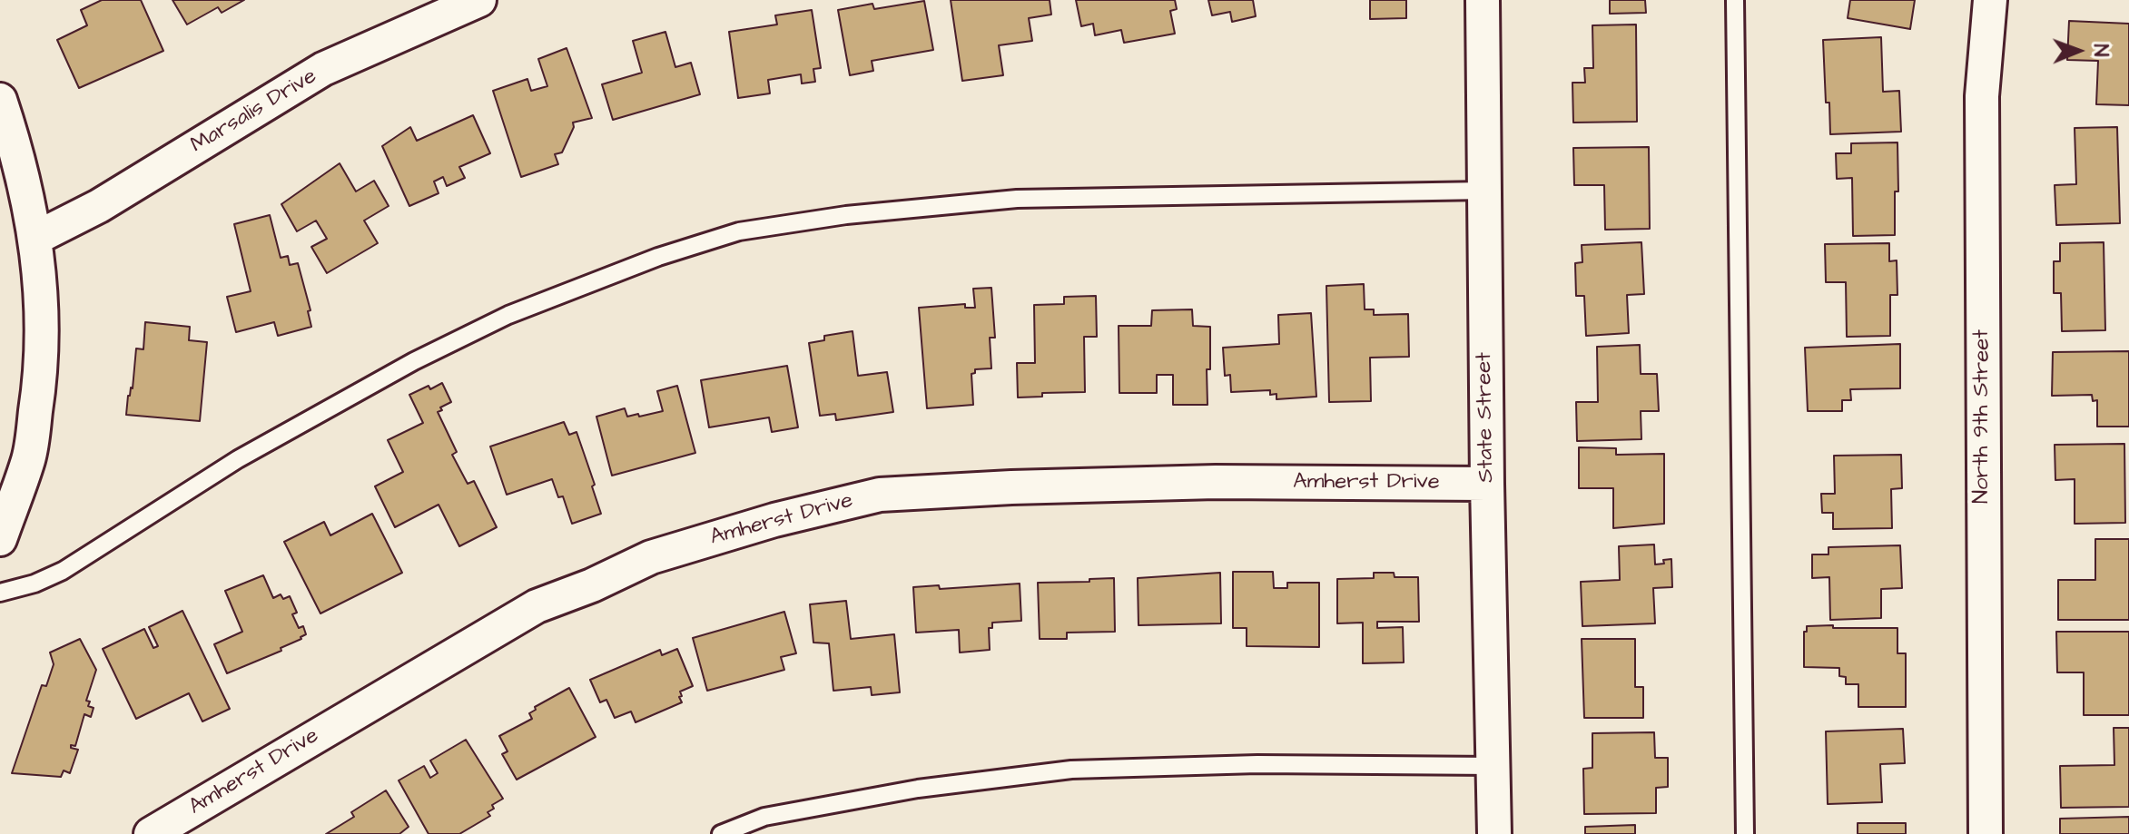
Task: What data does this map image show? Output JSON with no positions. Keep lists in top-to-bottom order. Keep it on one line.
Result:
{"streets":{"street":["Marsalis Drive","North 9th Street","State Street","Amherst Drive"]},"crossings":[["State Street","Amherst Drive"]],"north":"right"}
